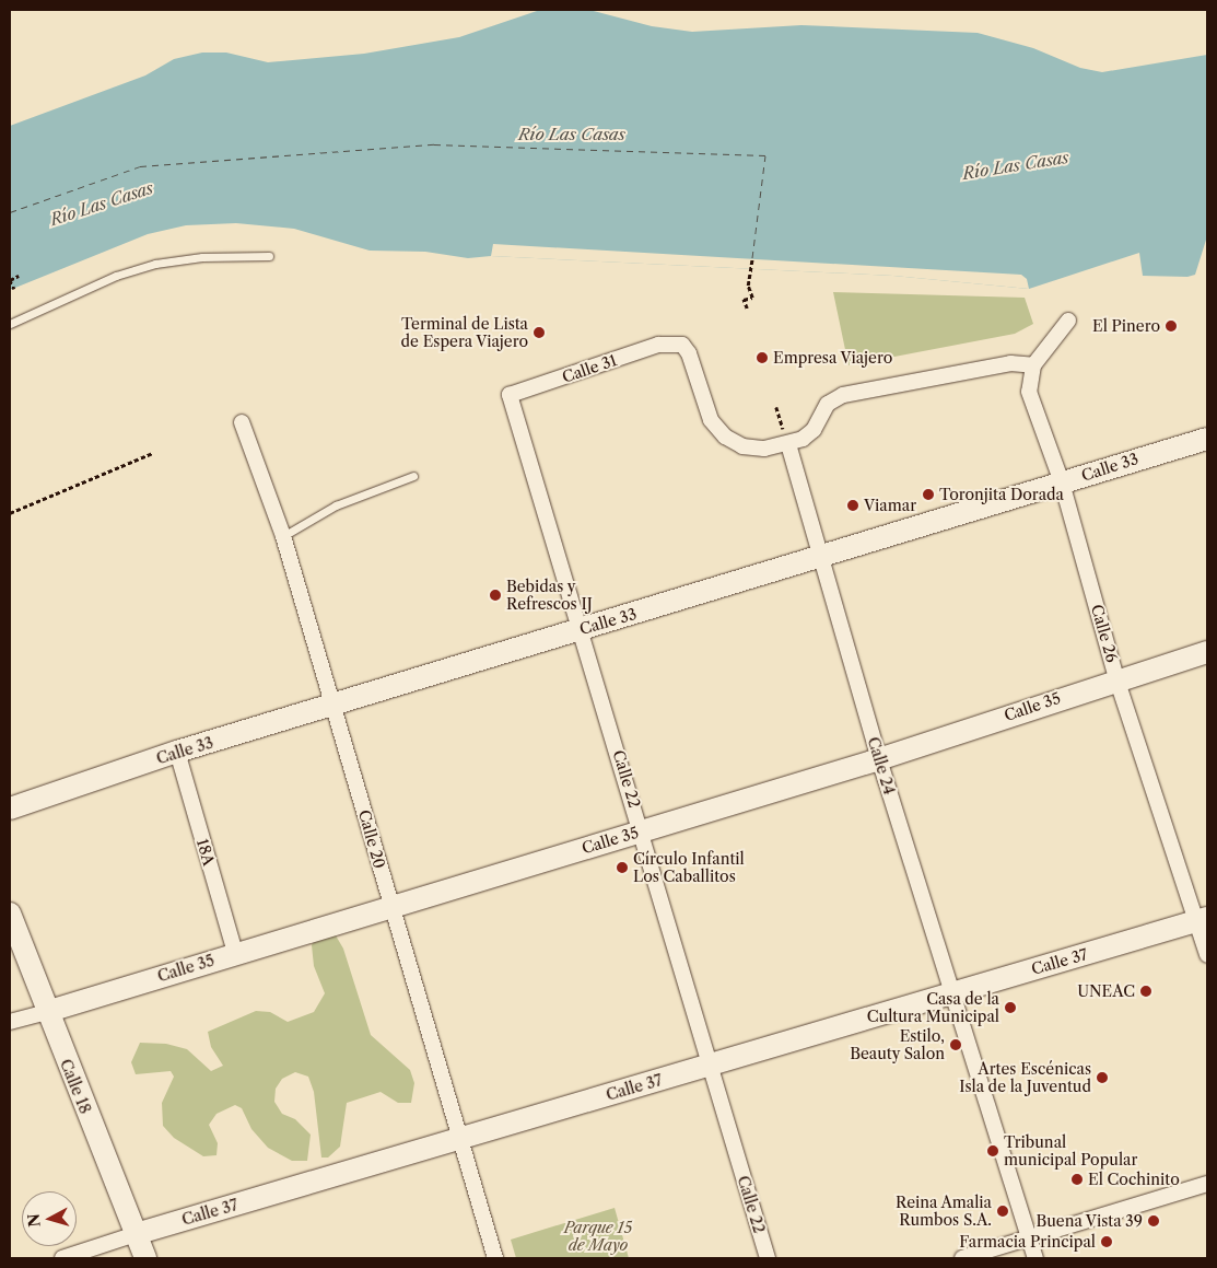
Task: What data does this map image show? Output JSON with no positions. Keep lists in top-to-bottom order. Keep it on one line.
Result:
{"streets":{"street":["Calle 31","Calle 33","Calle 26","Calle 35","Calle 24","Calle 22","Calle 20","18A","Calle 37","Calle 18"]},"crossings":[["Calle 31","Calle 24"],["Calle 31","Calle 22"],["Calle 33","Calle 26"],["Calle 33","Calle 24"],["Calle 33","Calle 22"],["Calle 33","Calle 20"],["Calle 33","18A"],["Calle 26","Calle 35"],["Calle 26","Calle 37"],["Calle 35","Calle 24"],["Calle 35","Calle 22"],["Calle 35","Calle 20"],["Calle 35","18A"],["Calle 35","Calle 18"],["Calle 24","Calle 37"],["Calle 22","Calle 37"],["Calle 20","Calle 37"],["Calle 37","Calle 18"]],"water":["Río Las Casas"],"parks":["Parque 15 de Mayo"],"places":["El Pinero","Terminal de Lista de Espera Viajero","Empresa Viajero","Toronjita Dorada","Viamar","Bebidas y Refrescos IJ","Círculo Infantil Los Caballitos","UNEAC","Casa de la Cultura Municipal","Estilo, Beauty Salon","Artes Escénicas Isla de la Juventud","Tribunal municipal Popular","El Cochinito","Reina Amalia Rumbos S.A.","Buena Vista 39","Farmacia Principal"],"north":"left"}
